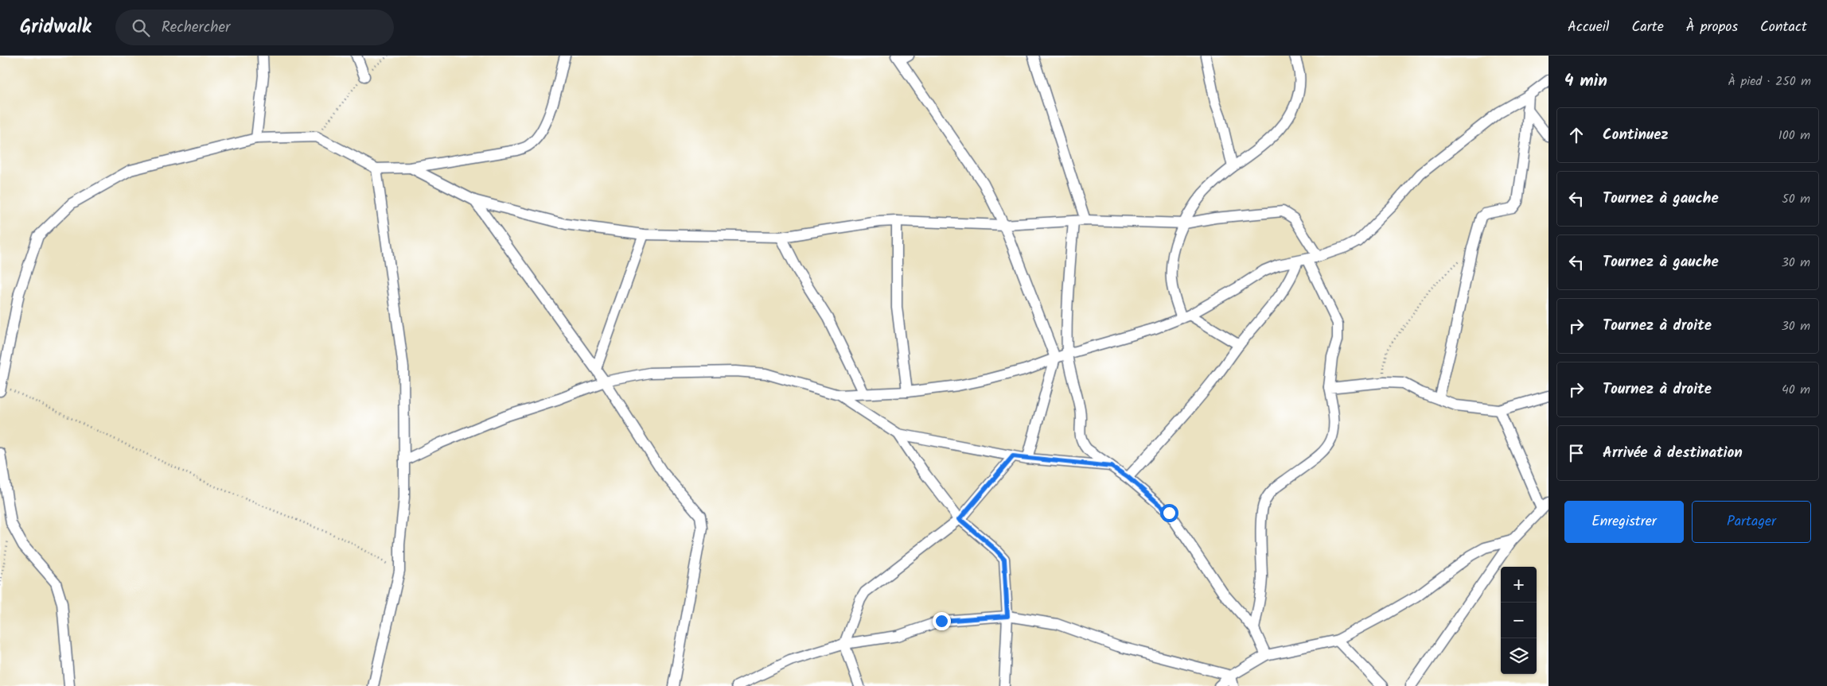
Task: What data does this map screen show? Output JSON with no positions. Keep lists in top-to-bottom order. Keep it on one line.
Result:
{"page":{"header":"Gridwalk","search":"Rechercher","nav":["Accueil","Carte","À propos","Contact"],"heading":["4 min","À pied · 250 m"],"list":[["Continuez","100 m"],["Tournez à gauche","50 m"],["Tournez à gauche","30 m"],["Tournez à droite","30 m"],["Tournez à droite","40 m"],"Arrivée à destination"],"buttons":["Enregistrer","Partager"],"map_buttons":["+","−"]}}
